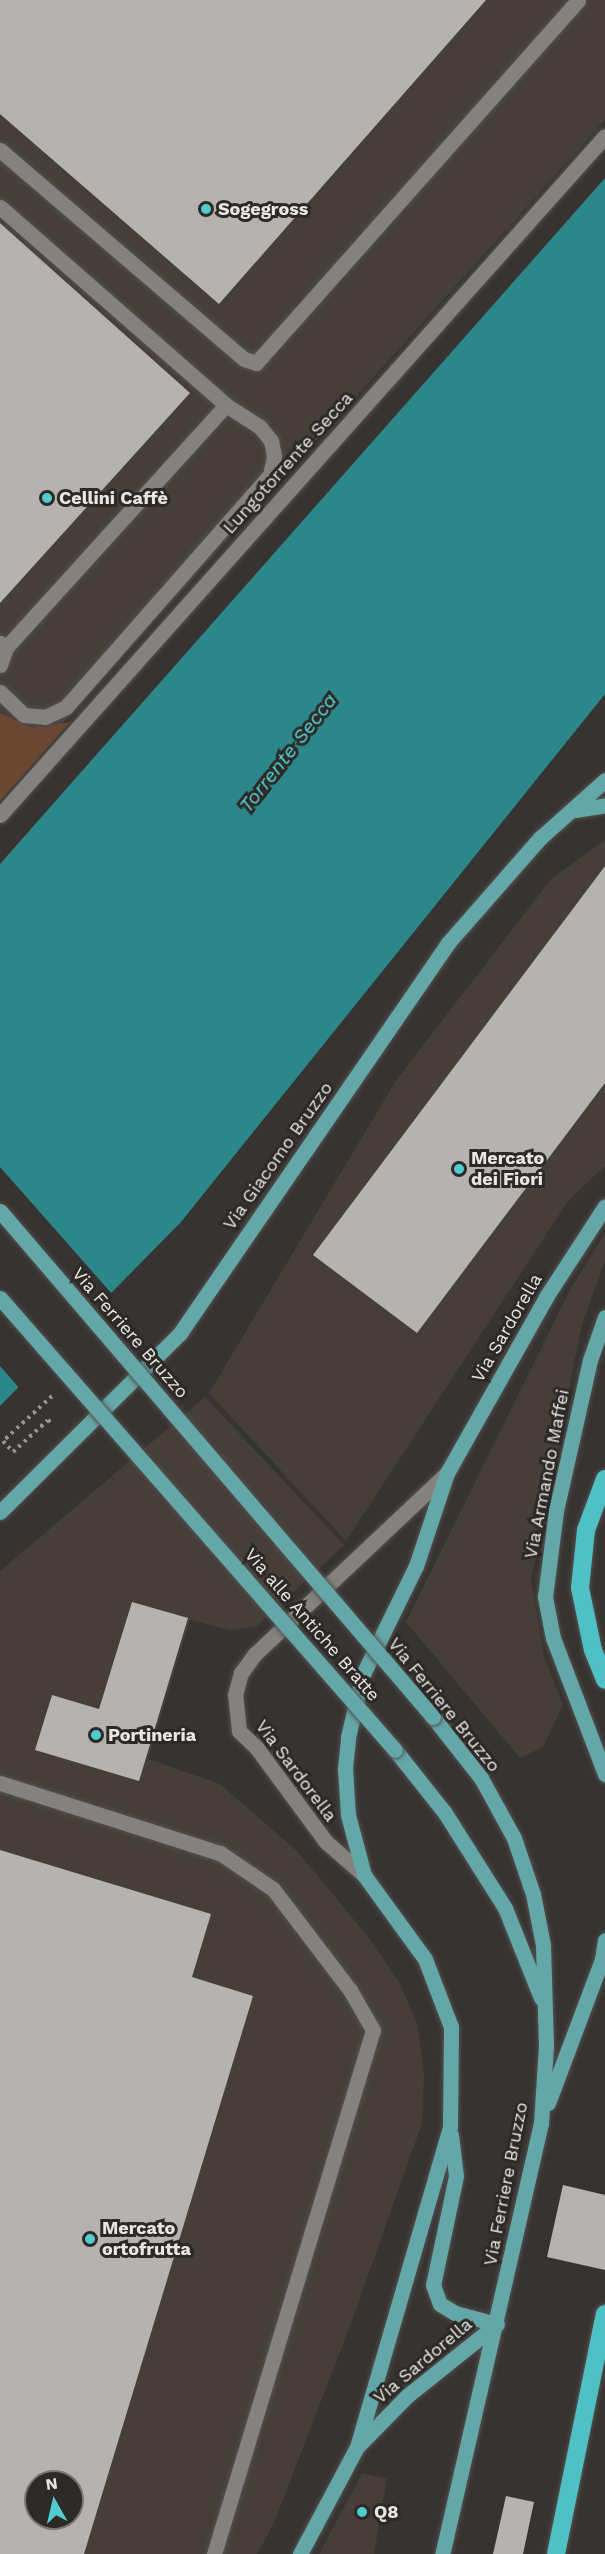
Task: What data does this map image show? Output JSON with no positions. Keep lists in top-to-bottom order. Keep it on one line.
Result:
{"streets":{"main road":["Via Giacomo Bruzzo","Via Sardorella","Via Ferriere Bruzzo","Via Armando Maffei","Via alle Antiche Bratte"],"street":["Lungotorrente Secca"]},"crossings":[["Via Sardorella","Via Ferriere Bruzzo"],["Via Ferriere Bruzzo","Via alle Antiche Bratte"]],"water":["Torrente Secca"],"places":["Sogegross","Cellini Caffè","Mercato dei Fiori","Portineria","Mercato ortofrutta","Q8"],"north":"top"}
